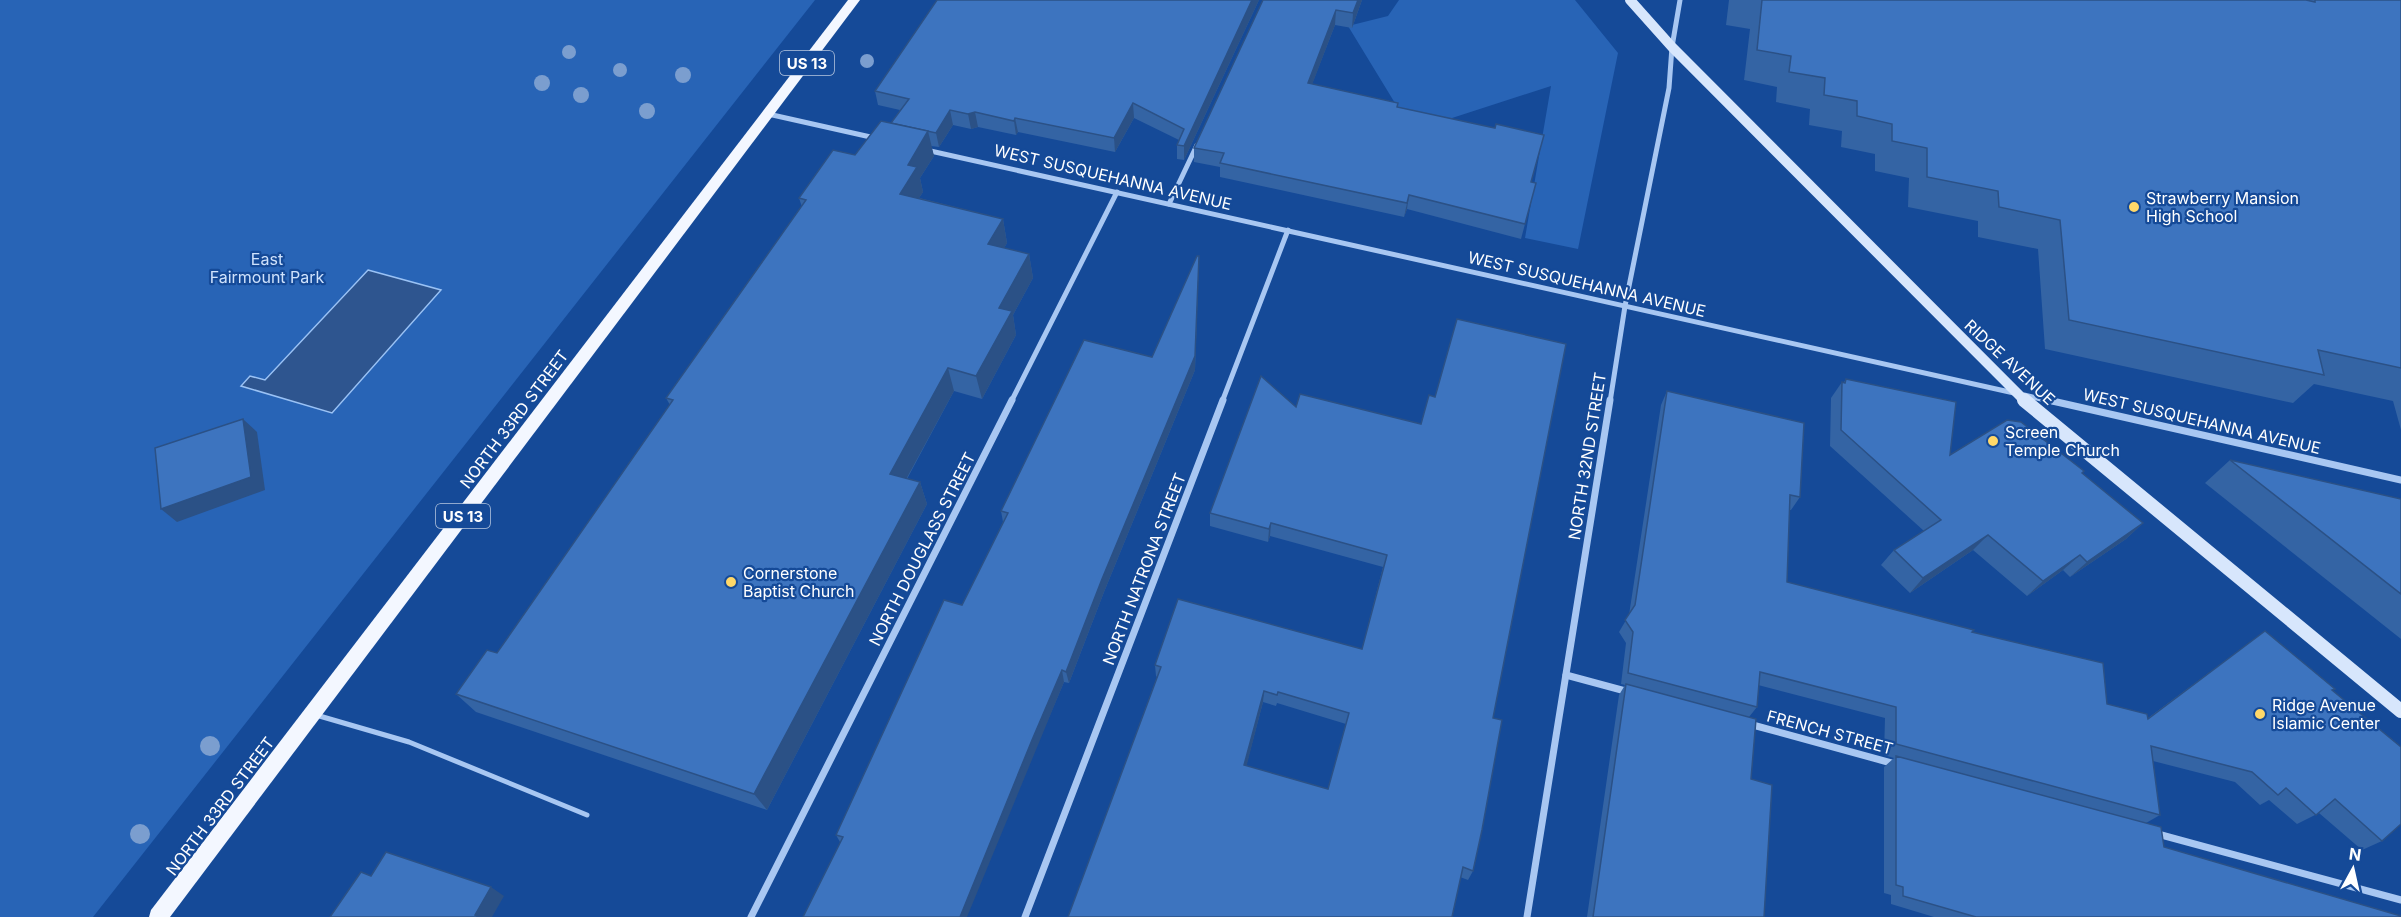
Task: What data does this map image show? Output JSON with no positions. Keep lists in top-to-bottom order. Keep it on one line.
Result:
{"streets":{"main road":["US 13","NORTH 33RD STREET"],"street":["WEST SUSQUEHANNA AVENUE","RIDGE AVENUE","NORTH 32ND STREET","NORTH DOUGLASS STREET","NORTH NATRONA STREET","FRENCH STREET"]},"crossings":[["WEST SUSQUEHANNA AVENUE","RIDGE AVENUE"],["WEST SUSQUEHANNA AVENUE","NORTH 32ND STREET"],["WEST SUSQUEHANNA AVENUE","NORTH DOUGLASS STREET"],["WEST SUSQUEHANNA AVENUE","NORTH NATRONA STREET"],["RIDGE AVENUE","NORTH 32ND STREET"]],"parks":["East Fairmount Park"],"places":["Strawberry Mansion High School","Screen Temple Church","Cornerstone Baptist Church","Ridge Avenue Islamic Center"],"north":"top"}
